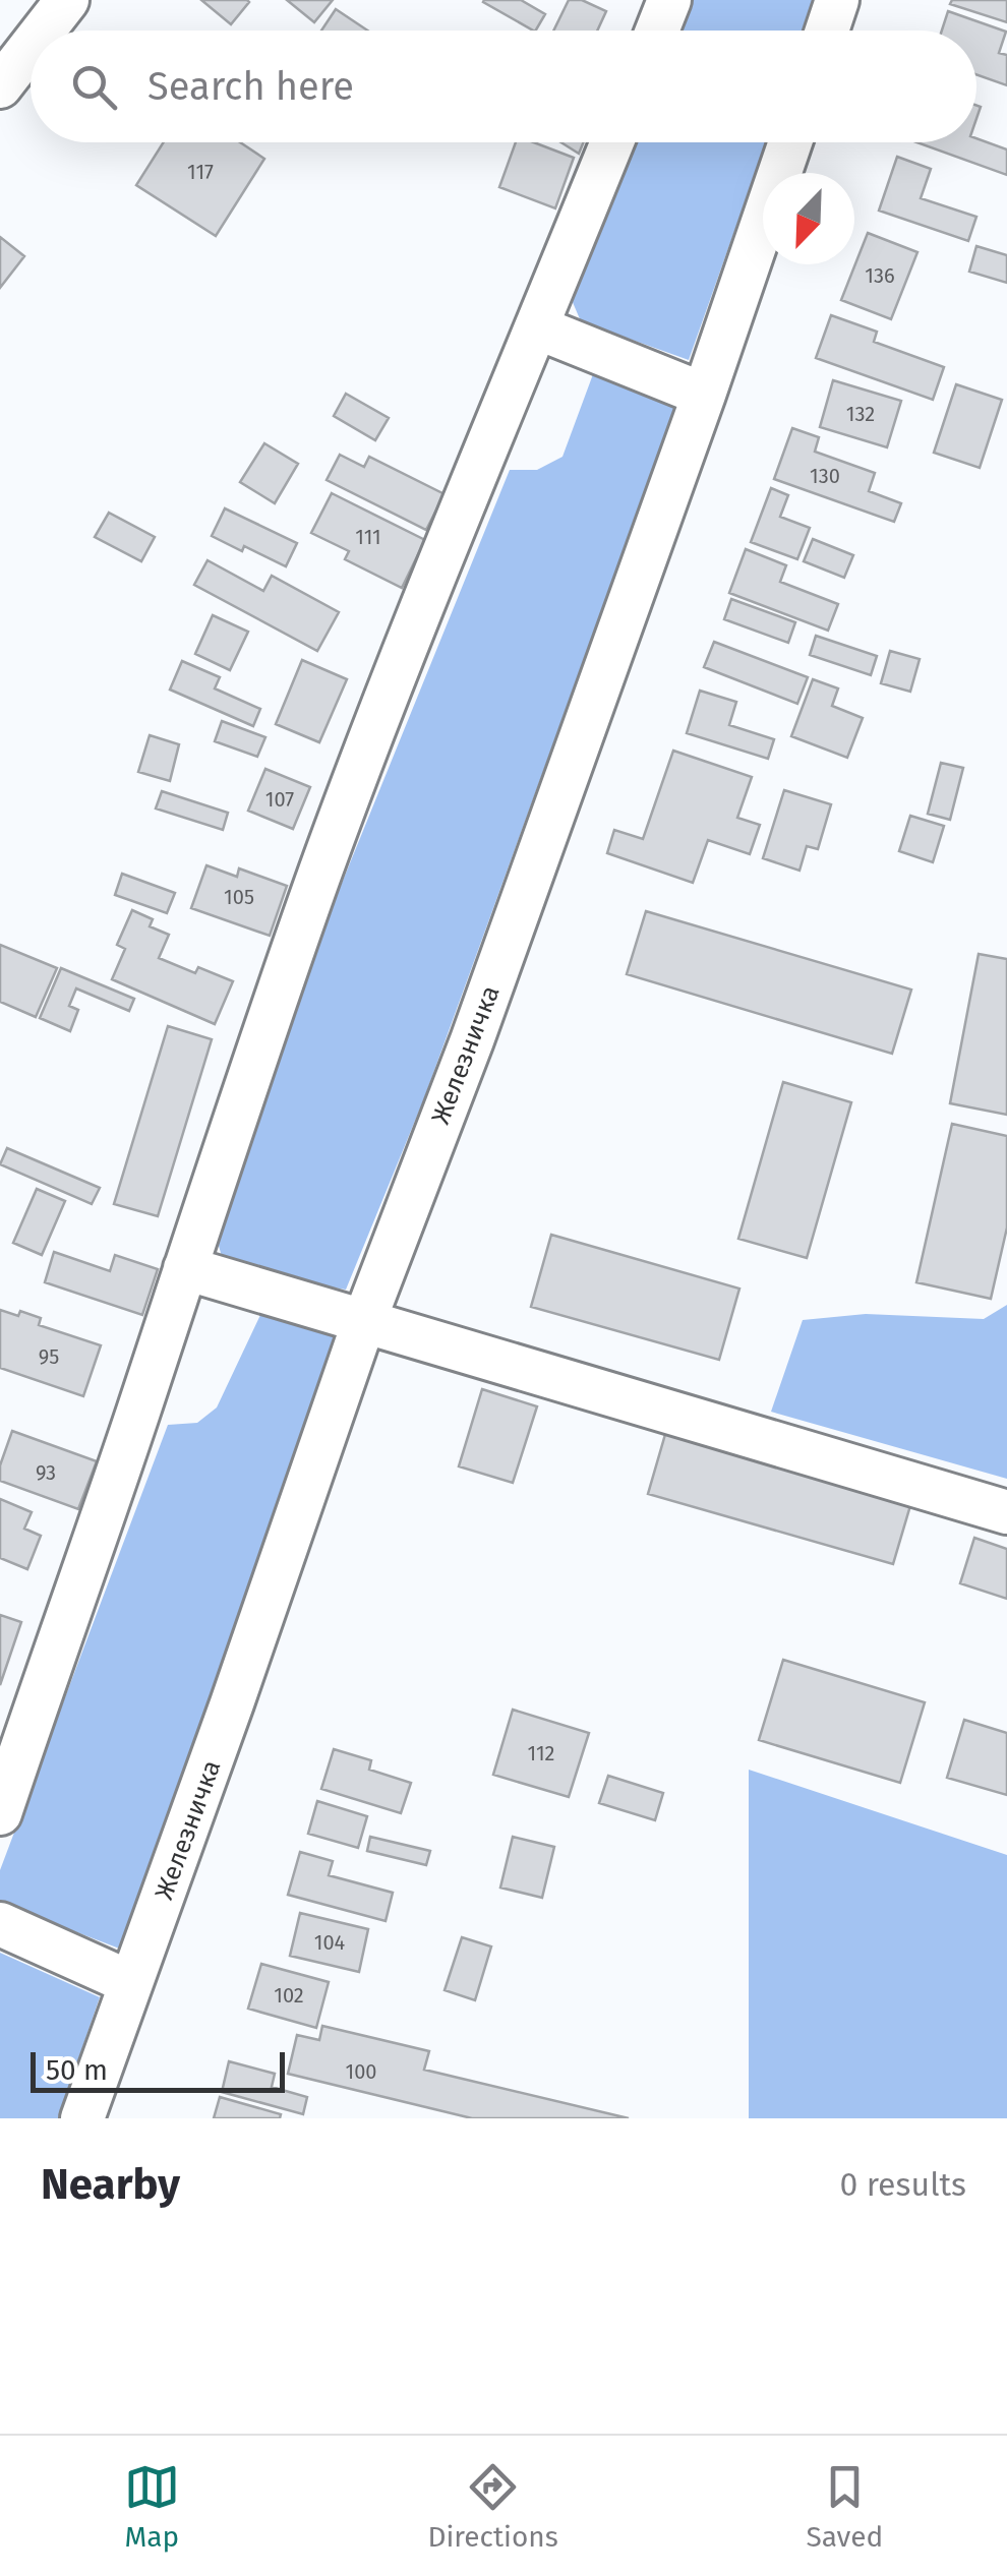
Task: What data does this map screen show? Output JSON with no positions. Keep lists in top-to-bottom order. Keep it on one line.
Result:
{"streets":{"street":["Железничка"]},"house_numbers":["117","136","132","130","111","107","105","95","93","112","104","102","100"],"scale_bar":"50 m","north":"bottom left","page":{"search":"Search here","scale":"50 m","heading":["Nearby","0 results"],"nav":["Map","Directions","Saved"]}}
